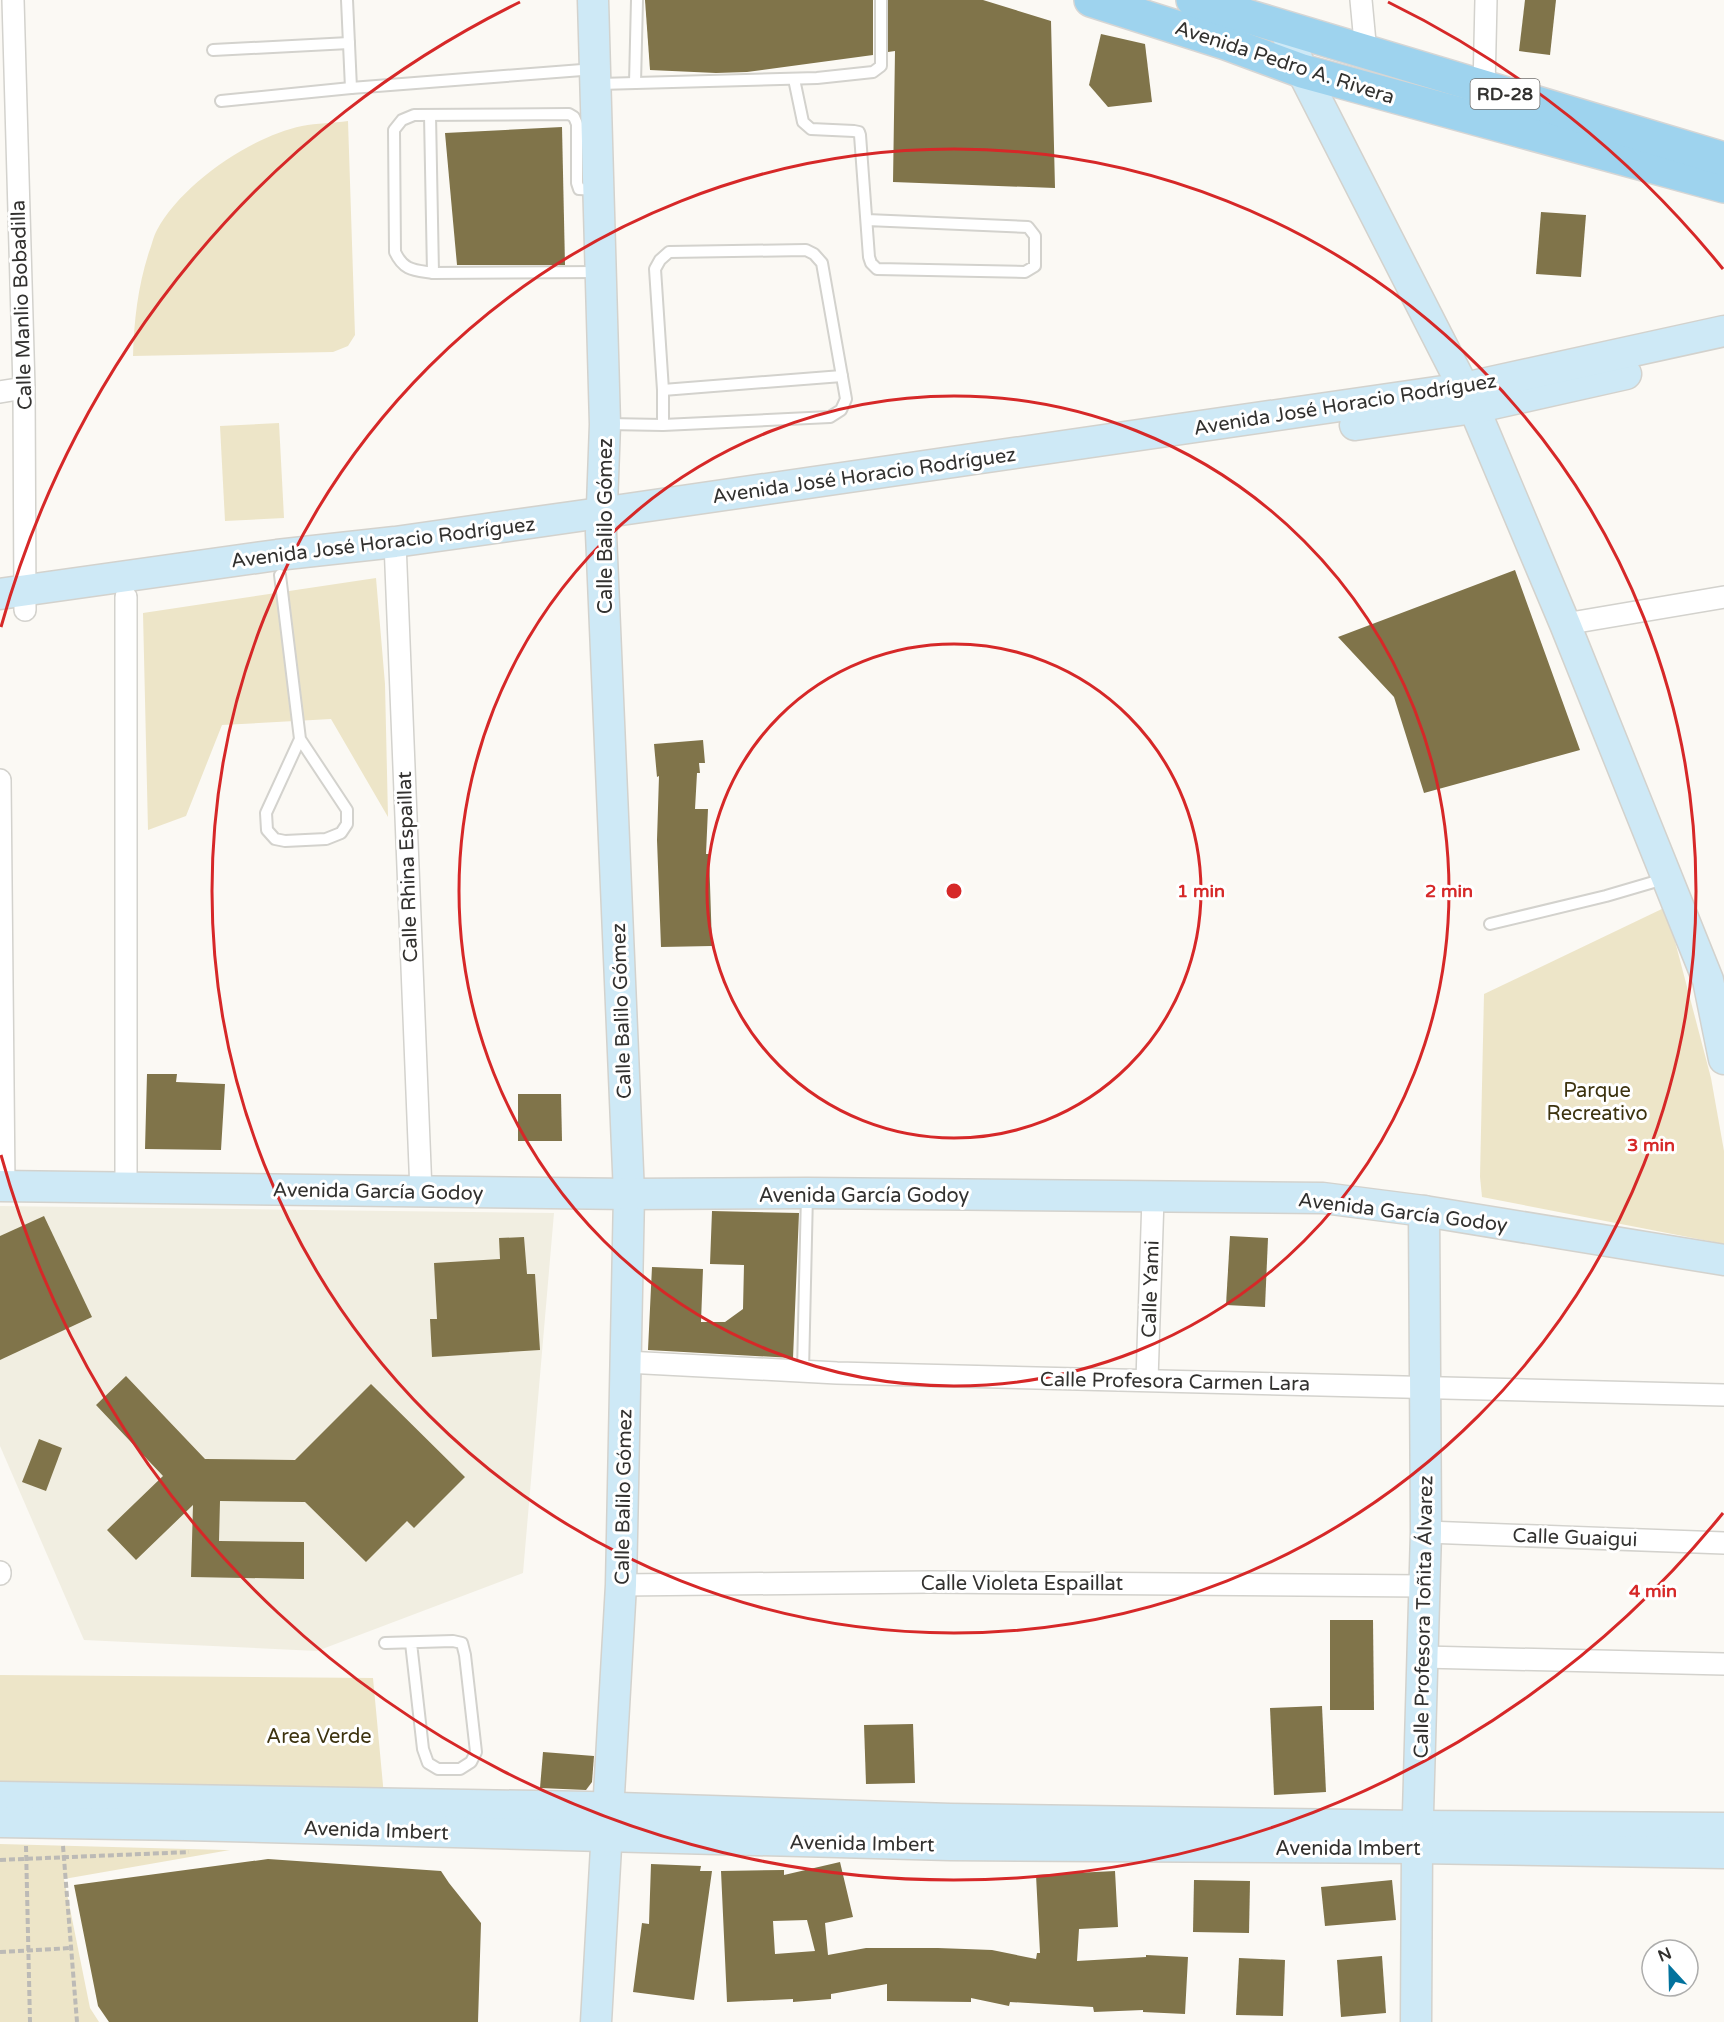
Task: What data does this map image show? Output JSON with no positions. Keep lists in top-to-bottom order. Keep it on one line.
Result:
{"streets":{"main road":["Avenida Pedro A. Rivera","RD-28"],"street":["Calle Manlio Bobadilla","Avenida José Horacio Rodríguez","Calle Balilo Gómez","Calle Rhina Espaillat","Avenida García Godoy","Calle Yami","Calle Profesora Carmen Lara","Calle Guaigui","Calle Violeta Espaillat","Calle Profesora Toñita Álvarez","Avenida Imbert"]},"crossings":[["Calle Manlio Bobadilla","Avenida José Horacio Rodríguez"],["Avenida José Horacio Rodríguez","Calle Balilo Gómez"],["Avenida José Horacio Rodríguez","Calle Rhina Espaillat"],["Calle Balilo Gómez","Avenida García Godoy"],["Calle Balilo Gómez","Calle Profesora Carmen Lara"],["Calle Balilo Gómez","Calle Violeta Espaillat"],["Calle Balilo Gómez","Avenida Imbert"],["Calle Rhina Espaillat","Avenida García Godoy"],["Avenida García Godoy","Calle Yami"],["Avenida García Godoy","Calle Profesora Toñita Álvarez"],["Calle Yami","Calle Profesora Carmen Lara"],["Calle Profesora Carmen Lara","Calle Profesora Toñita Álvarez"],["Calle Guaigui","Calle Profesora Toñita Álvarez"],["Calle Violeta Espaillat","Calle Profesora Toñita Álvarez"],["Calle Profesora Toñita Álvarez","Avenida Imbert"]],"parks":["Parque Recreativo","Area Verde"],"north":"top","rings":["1 min","2 min","3 min","4 min"]}
